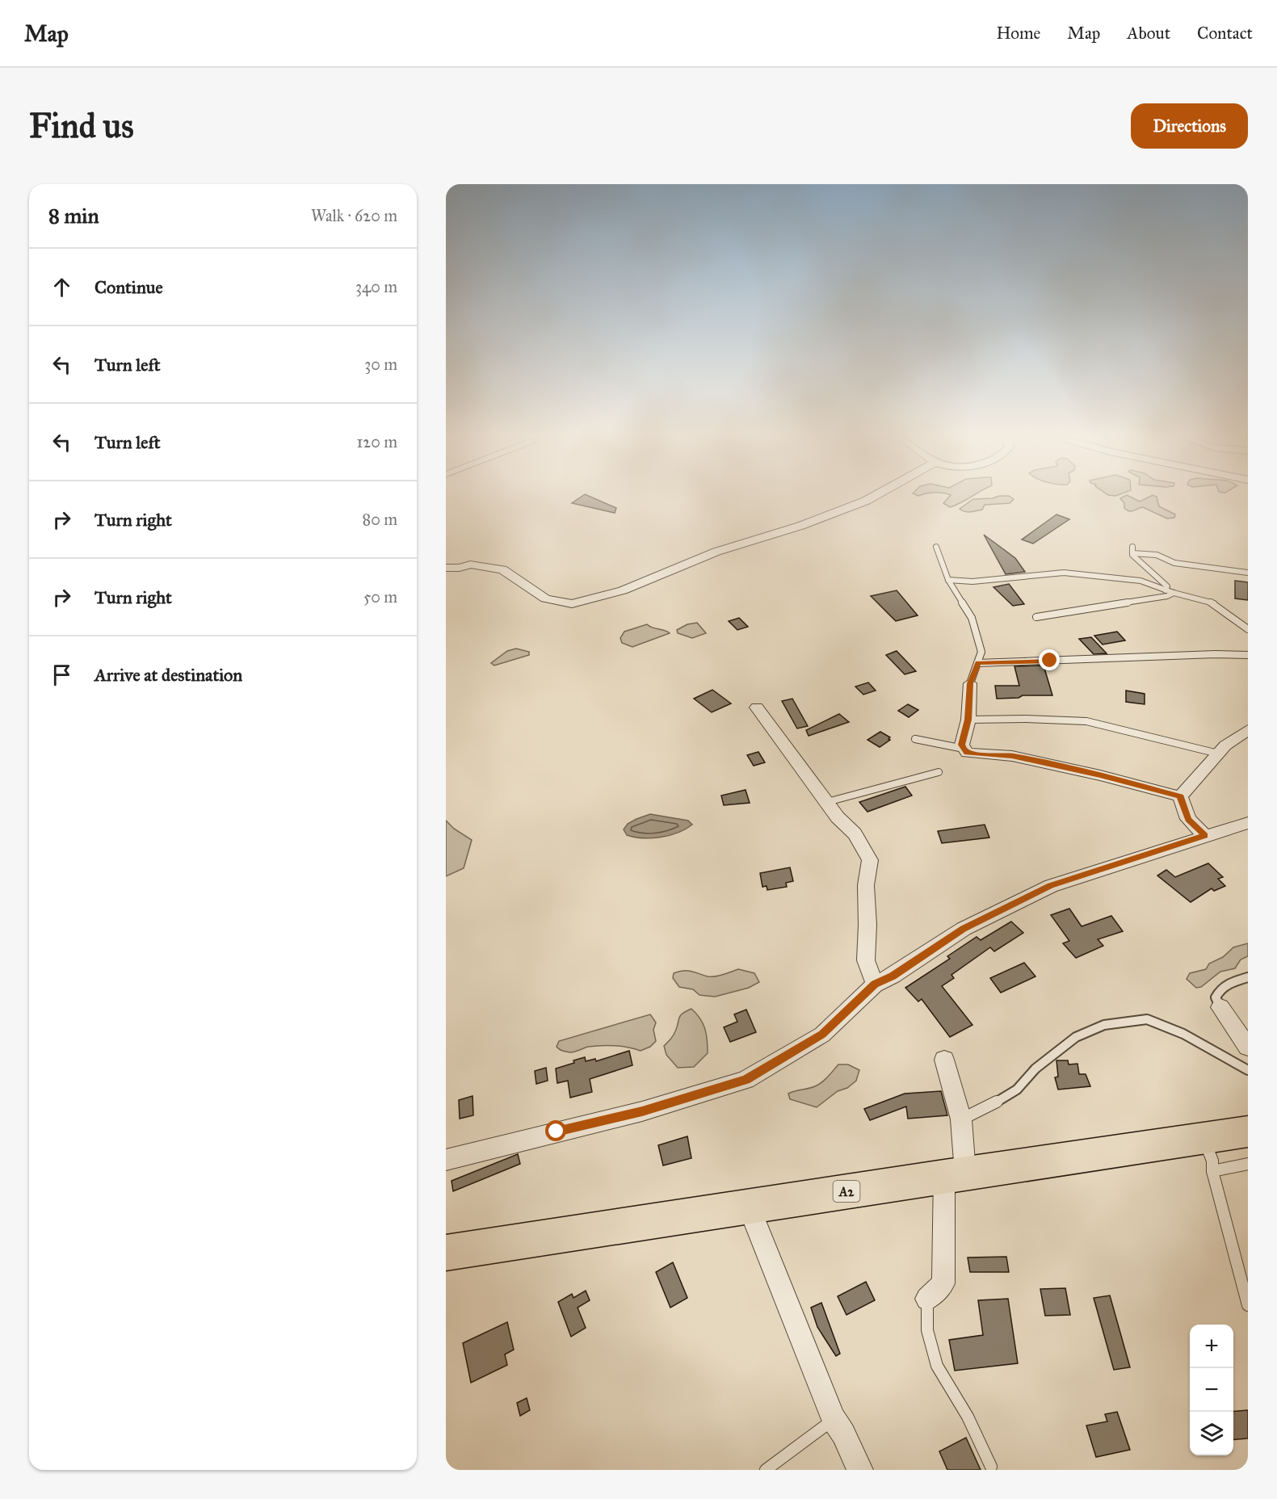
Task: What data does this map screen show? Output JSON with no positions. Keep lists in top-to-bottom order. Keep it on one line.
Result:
{"streets":{"main road":["A2"]},"page":{"header":"Map","nav":["Home","Map","About","Contact"],"buttons":"Directions","title":"Find us","heading":["8 min","Walk · 620 m"],"list":[["Continue","340 m"],["Turn left","30 m"],["Turn left","120 m"],["Turn right","80 m"],["Turn right","50 m"],"Arrive at destination"],"map_buttons":["+","−"]}}
